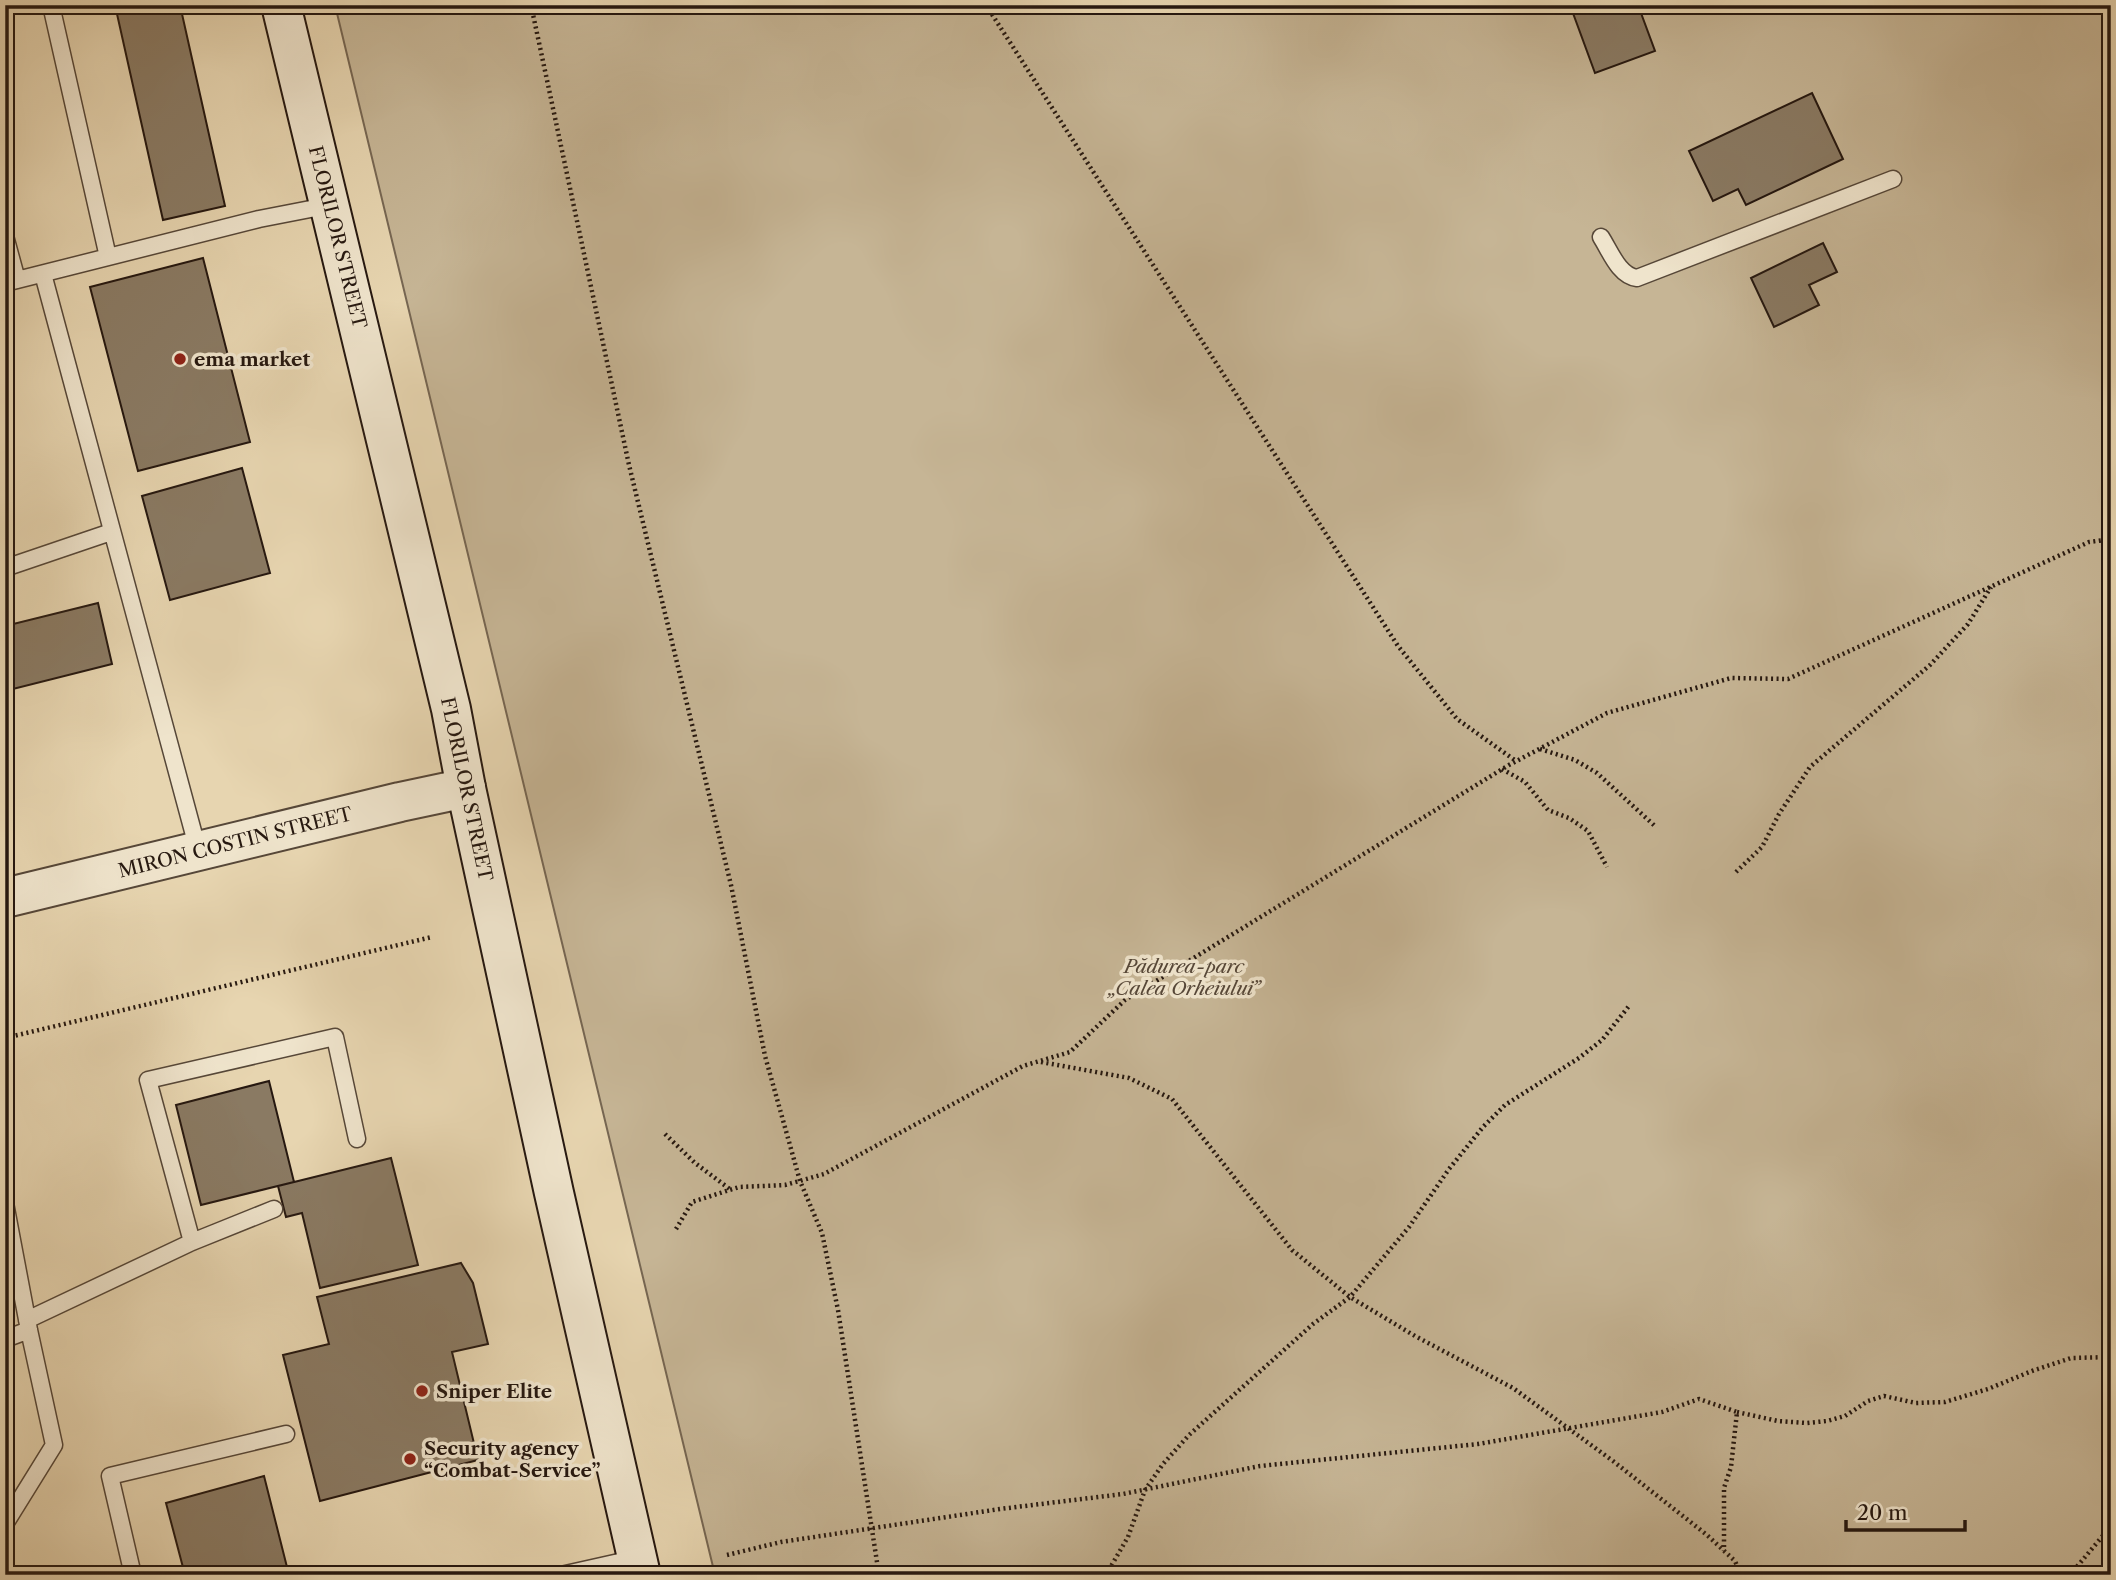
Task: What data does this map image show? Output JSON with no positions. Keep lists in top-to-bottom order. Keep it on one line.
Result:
{"streets":{"main road":["FLORILOR STREET","MIRON COSTIN STREET"]},"crossings":[["FLORILOR STREET","MIRON COSTIN STREET"]],"parks":["Pădurea-parc „Calea Orheiului”"],"places":["ema market","Sniper Elite","Security agency “Combat-Service”"],"scale_bar":"20 m"}
